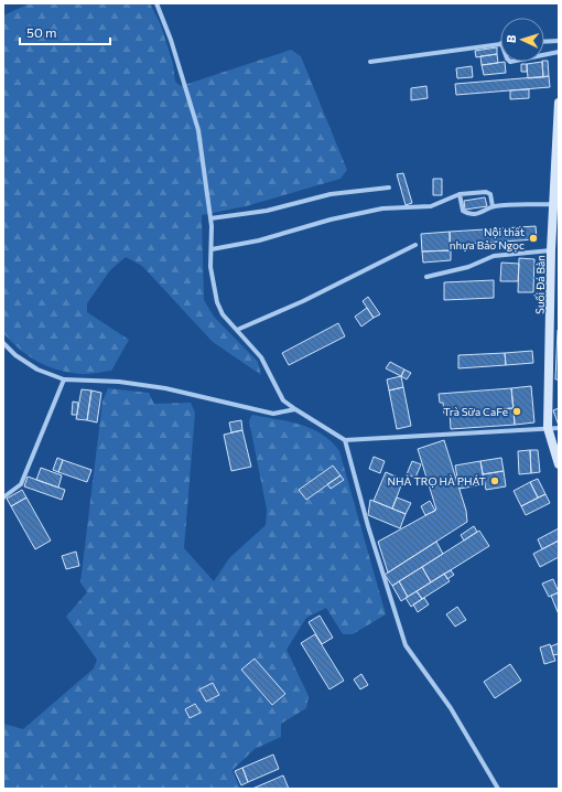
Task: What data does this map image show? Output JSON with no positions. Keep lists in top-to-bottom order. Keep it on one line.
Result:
{"streets":{"street":["Suối Đá Bàn"]},"places":["Nội thất nhựa Bảo Ngọc","Trà Sữa CaFe","NHÀ TRỌ HÀ PHÁT"],"scale_bar":"50 m","north":"left"}
